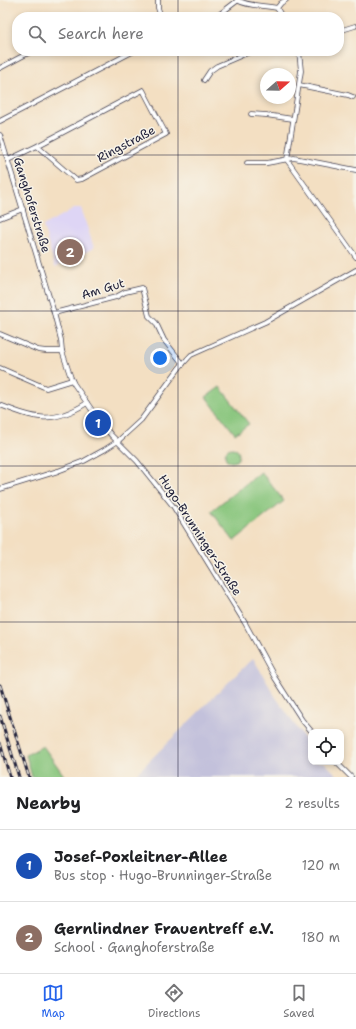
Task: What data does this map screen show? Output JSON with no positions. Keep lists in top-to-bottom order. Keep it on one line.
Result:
{"streets":{"street":["Ringstraße","Ganghoferstraße","Am Gut","Hugo-Brunninger-Straße"]},"crossings":[["Ringstraße","Ganghoferstraße"],["Ganghoferstraße","Am Gut"],["Ganghoferstraße","Hugo-Brunninger-Straße"]],"north":"right","page":{"search":"Search here","pins":["2","1"],"heading":["Nearby","2 results"],"list":[{"mark":"1","name":"Josef-Poxleitner-Allee","note":"Bus stop · Hugo-Brunninger-Straße","value":"120 m"},{"mark":"2","name":"Gernlindner Frauentreff e.V.","note":"School · Ganghoferstraße","value":"180 m"}],"nav":["Map","Directions","Saved"]}}
